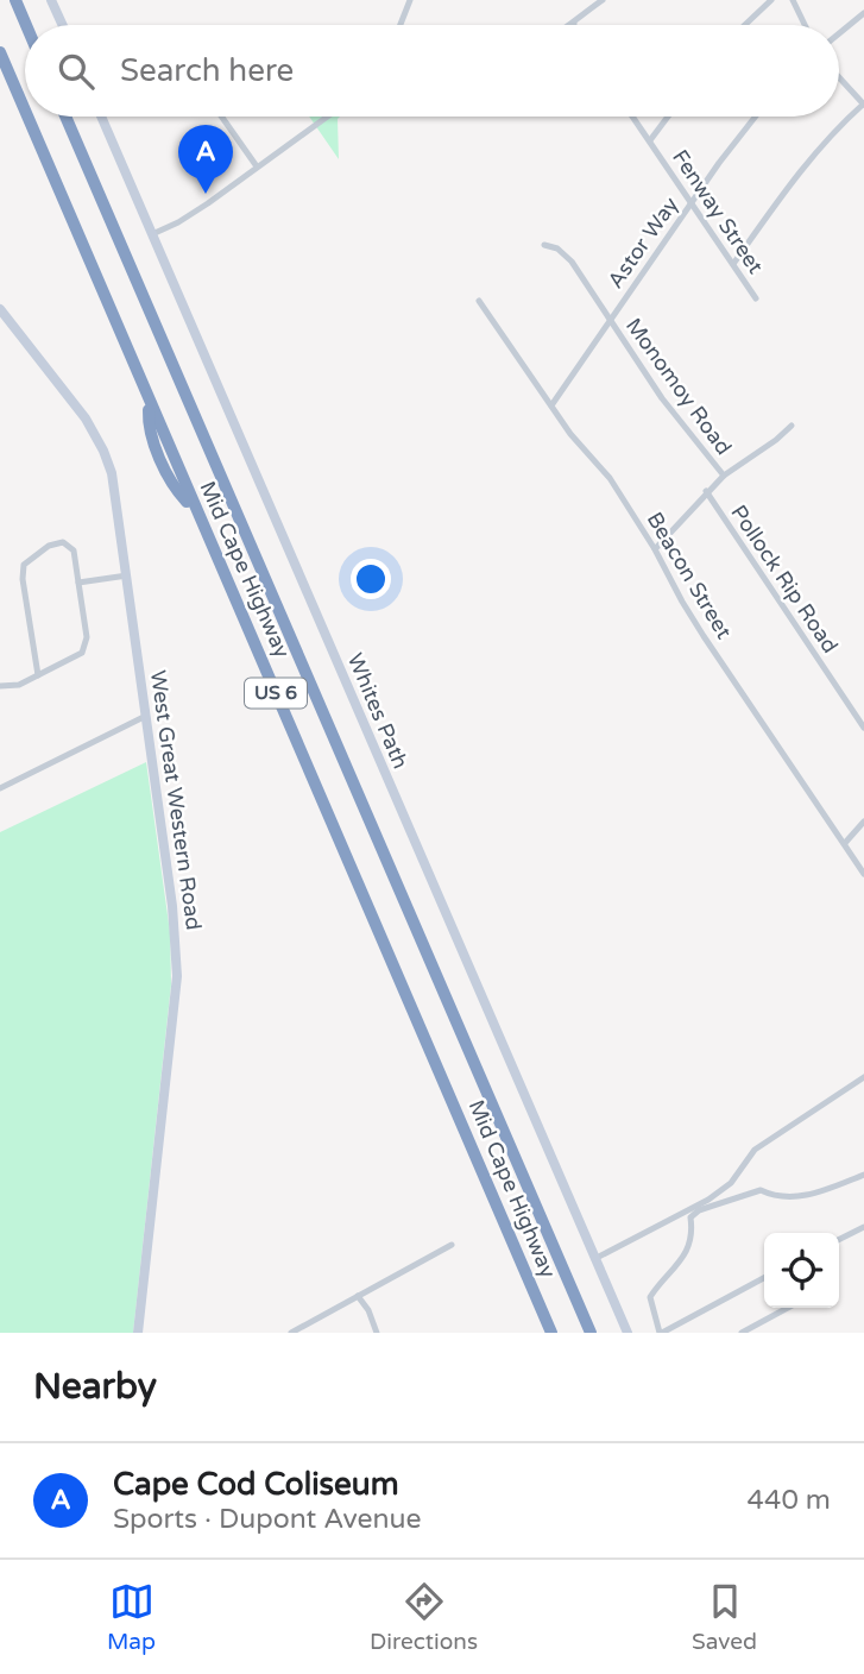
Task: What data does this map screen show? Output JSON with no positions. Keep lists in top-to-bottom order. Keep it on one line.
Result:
{"streets":{"highway":["Mid Cape Highway","US 6"],"street":["Fenway Street","Astor Way","Monomoy Road","Beacon Street","Pollock Rip Road","Whites Path","West Great Western Road"]},"crossings":[["Fenway Street","Astor Way"],["Astor Way","Monomoy Road"],["Astor Way","Beacon Street"]],"page":{"search":"Search here","pins":"A","heading":"Nearby","list":[{"mark":"A","name":"Cape Cod Coliseum","note":"Sports · Dupont Avenue","value":"440 m"}],"nav":["Map","Directions","Saved"]}}
